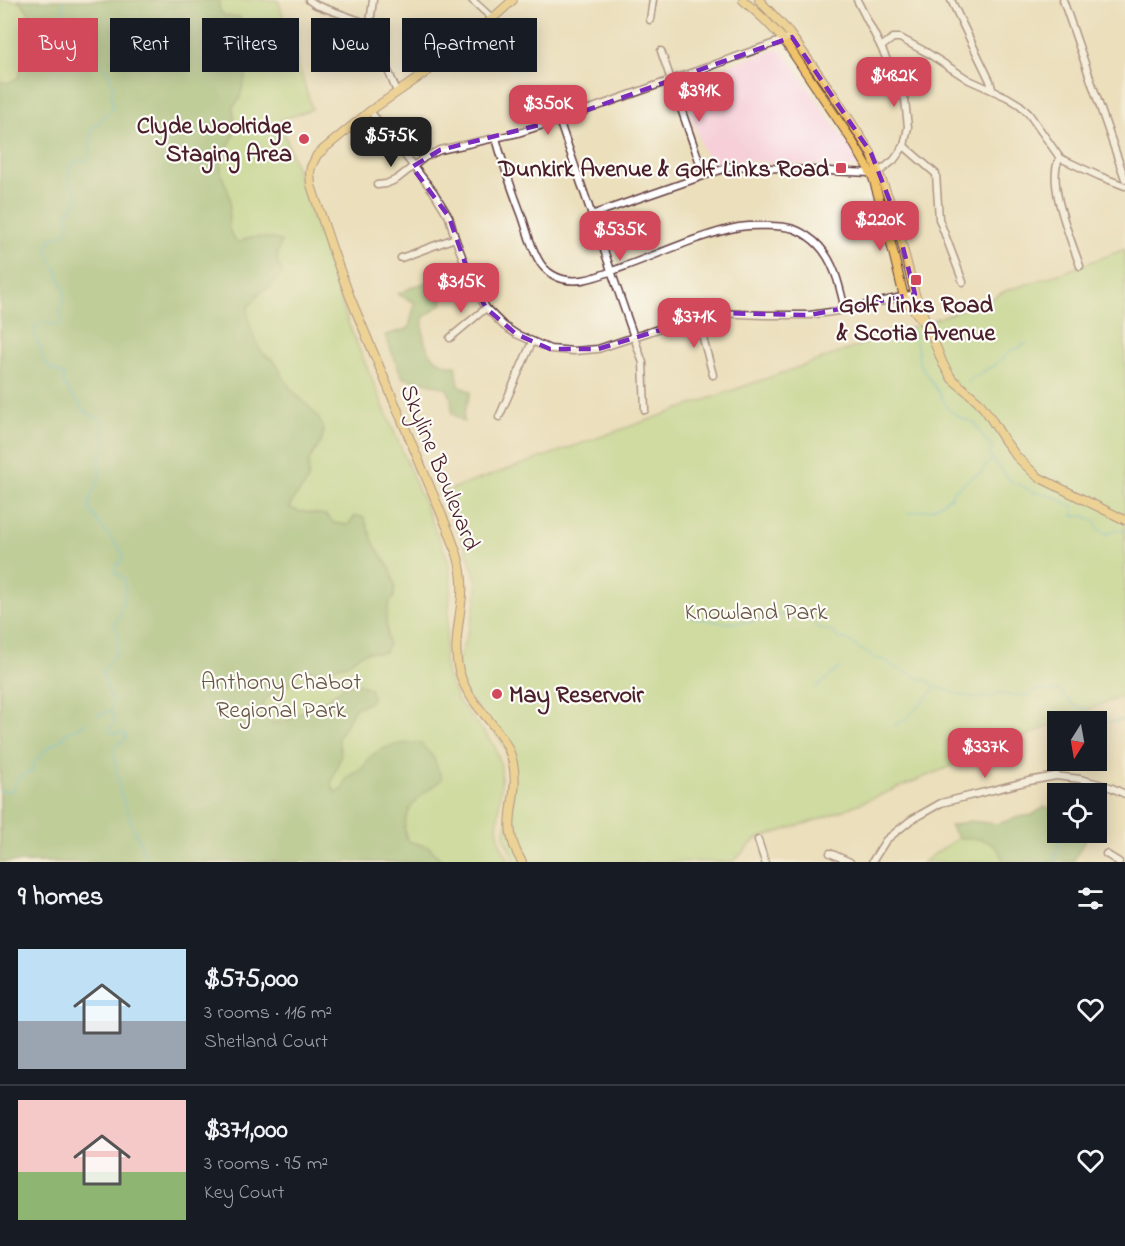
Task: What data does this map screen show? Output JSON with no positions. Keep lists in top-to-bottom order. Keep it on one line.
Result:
{"streets":{"main road":["Skyline Boulevard"]},"parks":["Knowland Park","Anthony Chabot Regional Park"],"places":{"other":["Clyde Woolridge Staging Area","May Reservoir"],"transit":["Dunkirk Avenue & Golf Links Road","Golf Links Road & Scotia Avenue"]},"north":"bottom","page":{"chip":["Buy","Rent","Filters","New","Apartment"],"price":["$482K","$391K","$350K","$575K","$220K","$535K","$315K","$371K","$337K"],"heading":"9 homes","list":[{"name":"$575,000","note":"3 rooms · 116 m² · Shetland Court"},{"name":"$371,000","note":"3 rooms · 95 m² · Key Court"}]}}
